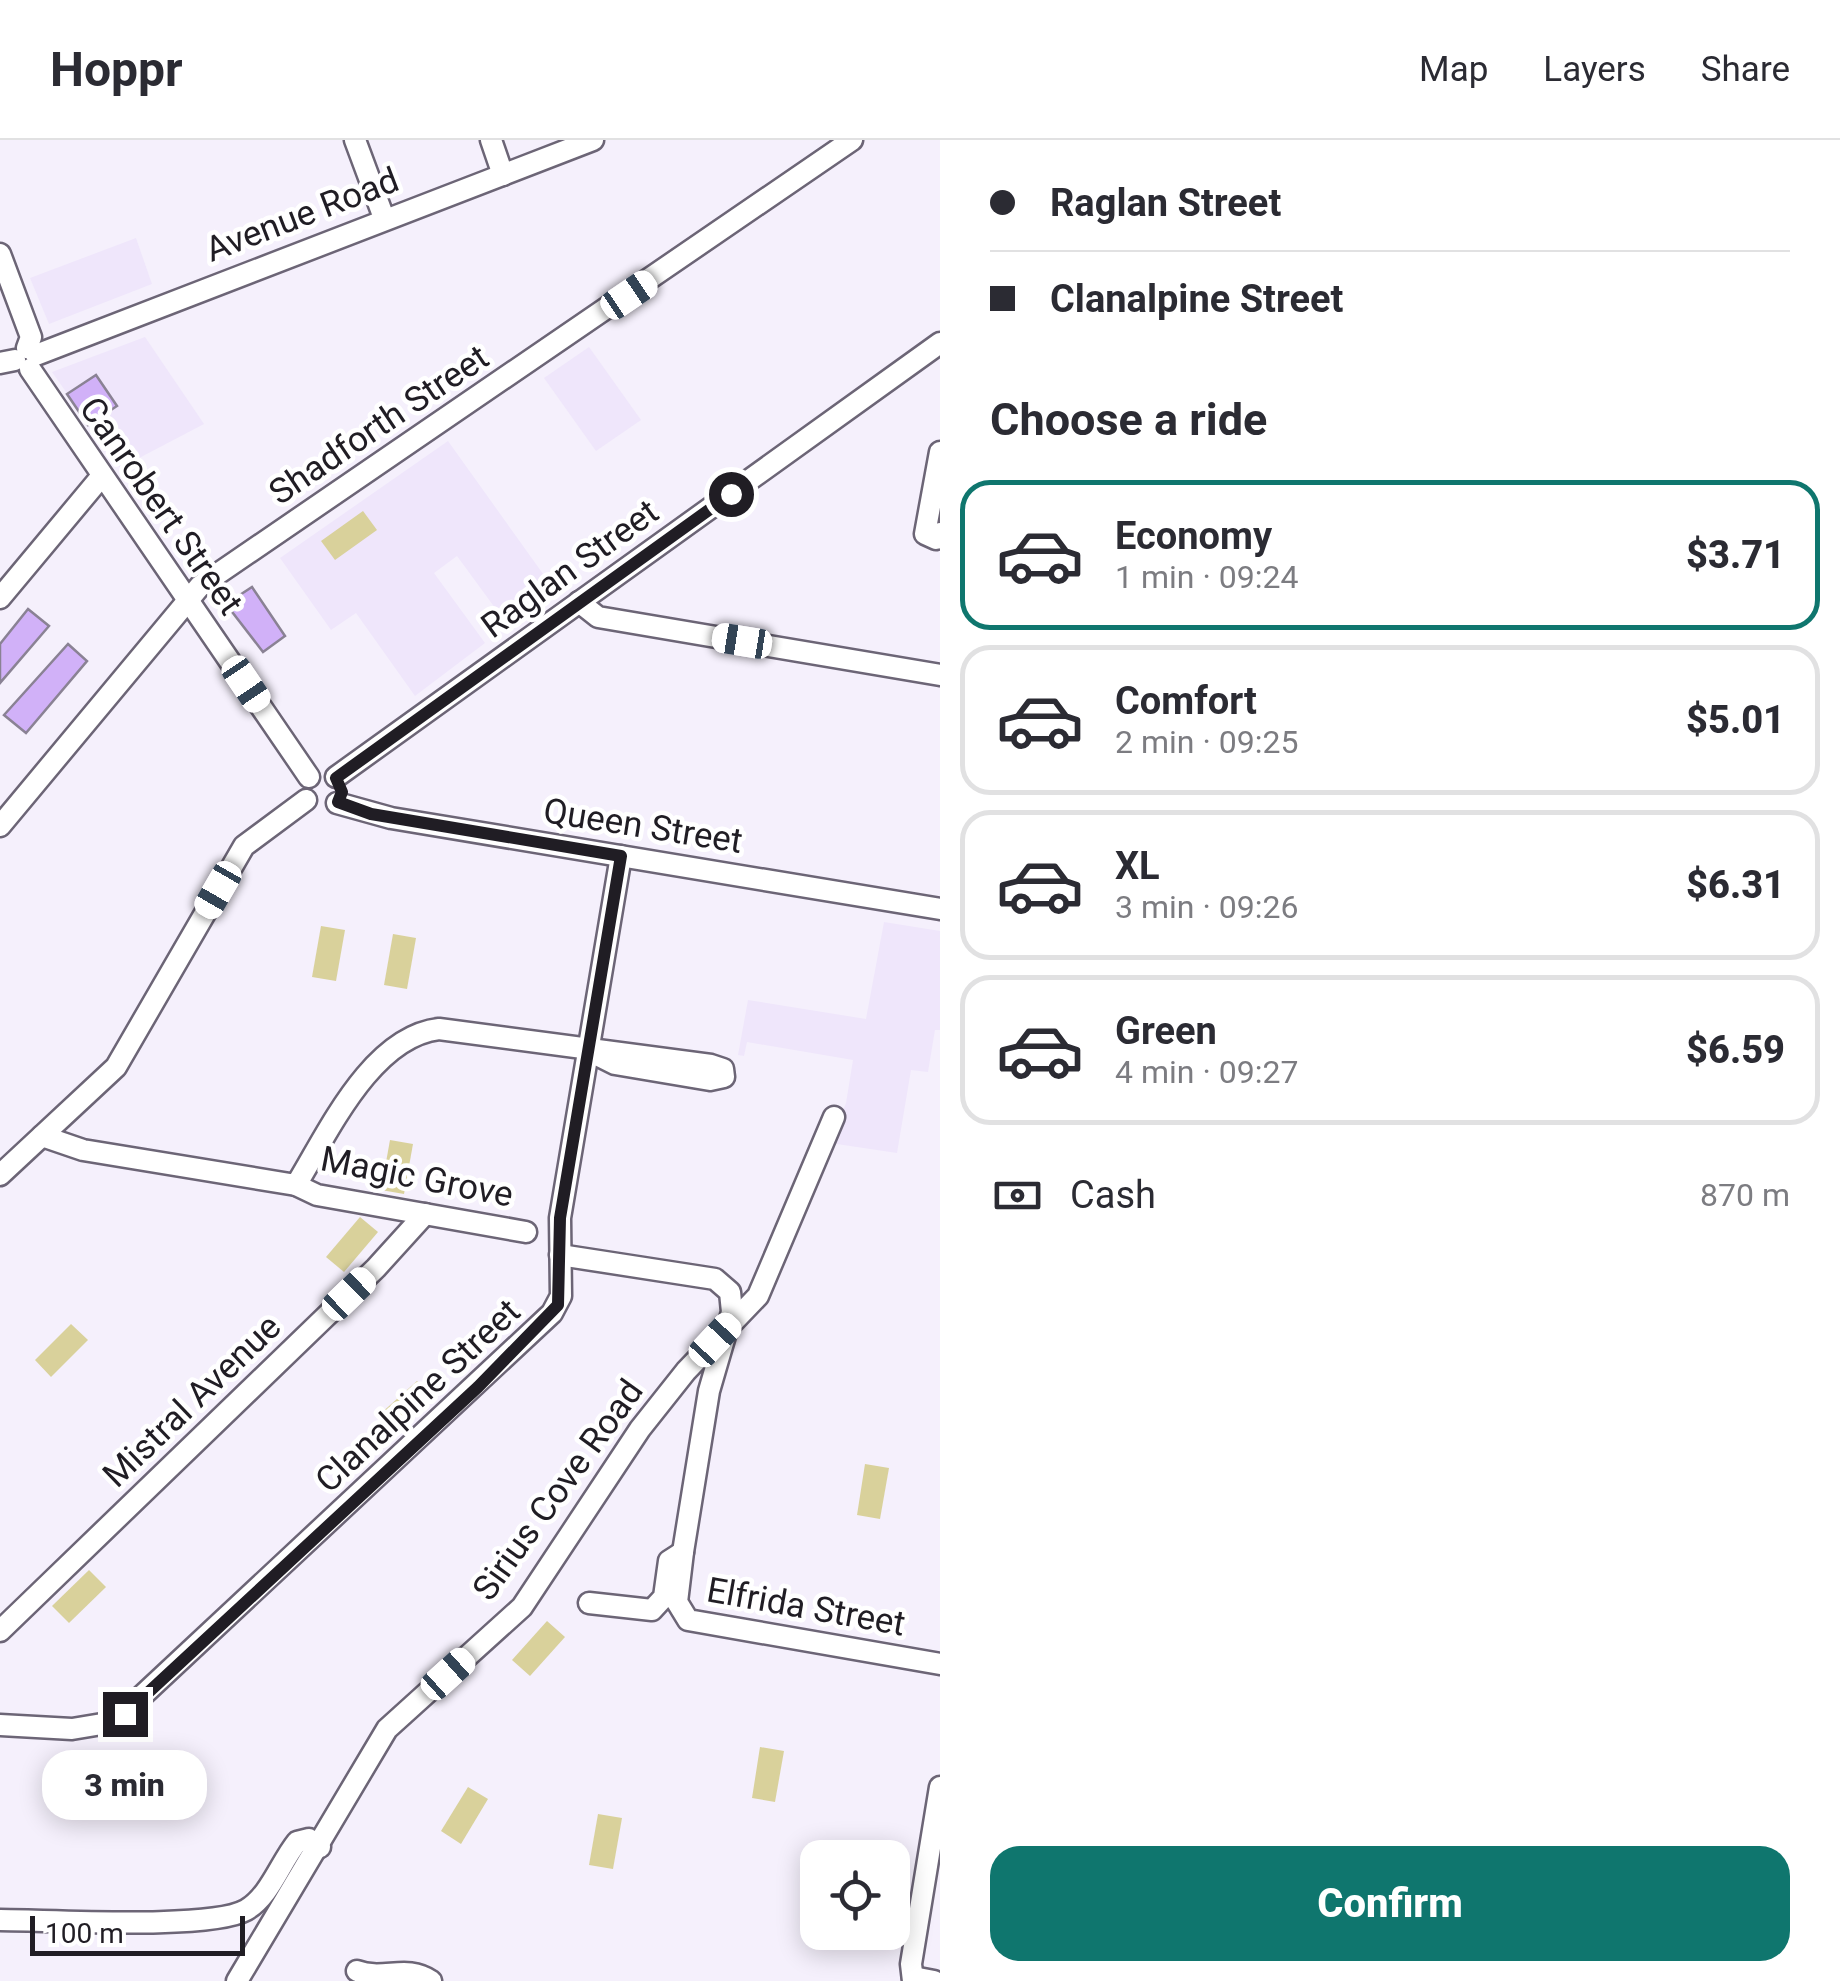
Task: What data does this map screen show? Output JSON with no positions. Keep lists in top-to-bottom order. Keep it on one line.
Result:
{"streets":{"street":["Avenue Road","Shadforth Street","Canrobert Street","Raglan Street","Queen Street","Magic Grove","Clanalpine Street","Mistral Avenue","Sirius Cove Road","Elfrida Street"]},"crossings":[["Avenue Road","Canrobert Street"],["Shadforth Street","Canrobert Street"],["Canrobert Street","Raglan Street"],["Canrobert Street","Queen Street"],["Raglan Street","Queen Street"],["Queen Street","Clanalpine Street"],["Magic Grove","Mistral Avenue"]],"scale_bar":"100 m","page":{"header":"Hoppr","nav":["Map","Layers","Share"],"banner":["Raglan Street","Clanalpine Street"],"heading":"Choose a ride","list":[{"name":"Economy","note":"1 min · 09:24","value":"$3.71"},{"name":"Comfort","note":"2 min · 09:25","value":"$5.01"},{"name":"XL","note":"3 min · 09:26","value":"$6.31"},{"name":"Green","note":"4 min · 09:27","value":"$6.59"}],"pay":["Cash","870 m"],"bubble":"3 min","buttons":"Confirm","scale":"100 m"}}
